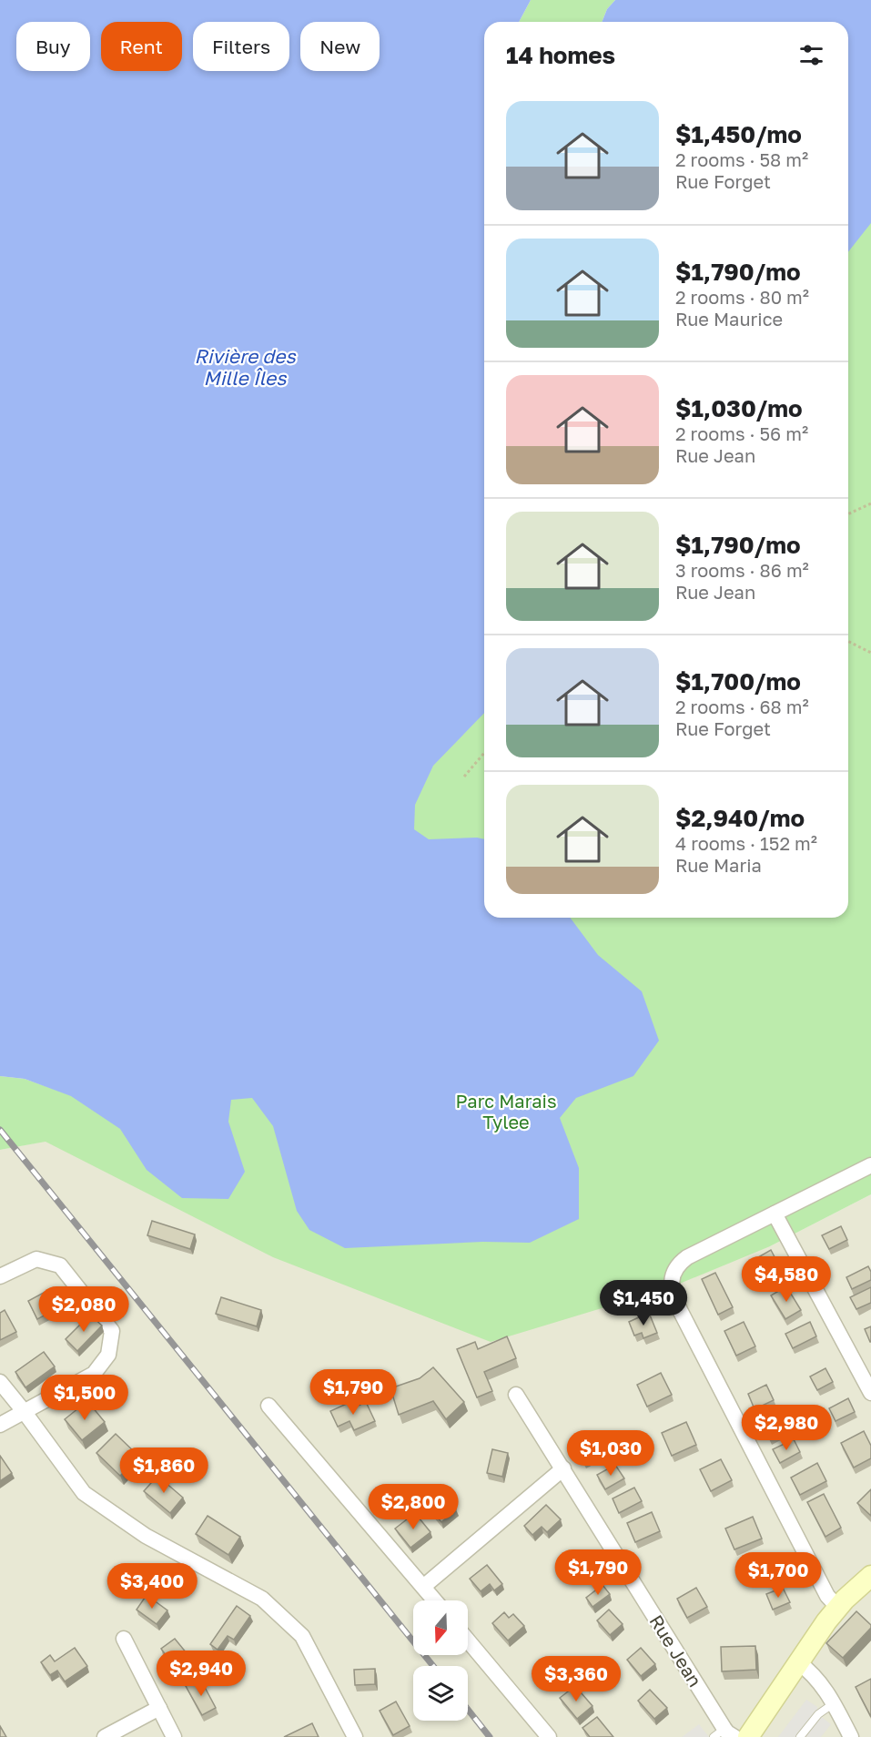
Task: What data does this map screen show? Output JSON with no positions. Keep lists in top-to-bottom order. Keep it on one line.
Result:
{"streets":{"street":["Rue Jean"]},"water":["Rivière des Mille Îles"],"parks":["Parc Marais Tylee"],"north":"bottom","page":{"chip":["Buy","Rent","Filters","New"],"heading":"14 homes","list":[{"name":"$1,450/mo","note":"2 rooms · 58 m² · Rue Forget"},{"name":"$1,790/mo","note":"2 rooms · 80 m² · Rue Maurice"},{"name":"$1,030/mo","note":"2 rooms · 56 m² · Rue Jean"},{"name":"$1,790/mo","note":"3 rooms · 86 m² · Rue Jean"},{"name":"$1,700/mo","note":"2 rooms · 68 m² · Rue Forget"},{"name":"$2,940/mo","note":"4 rooms · 152 m² · Rue Maria"}],"price":["$4,580","$1,450","$2,080","$1,790","$1,500","$2,980","$1,030","$1,860","$2,800","$1,790","$1,700","$3,400","$2,940","$3,360"]}}
